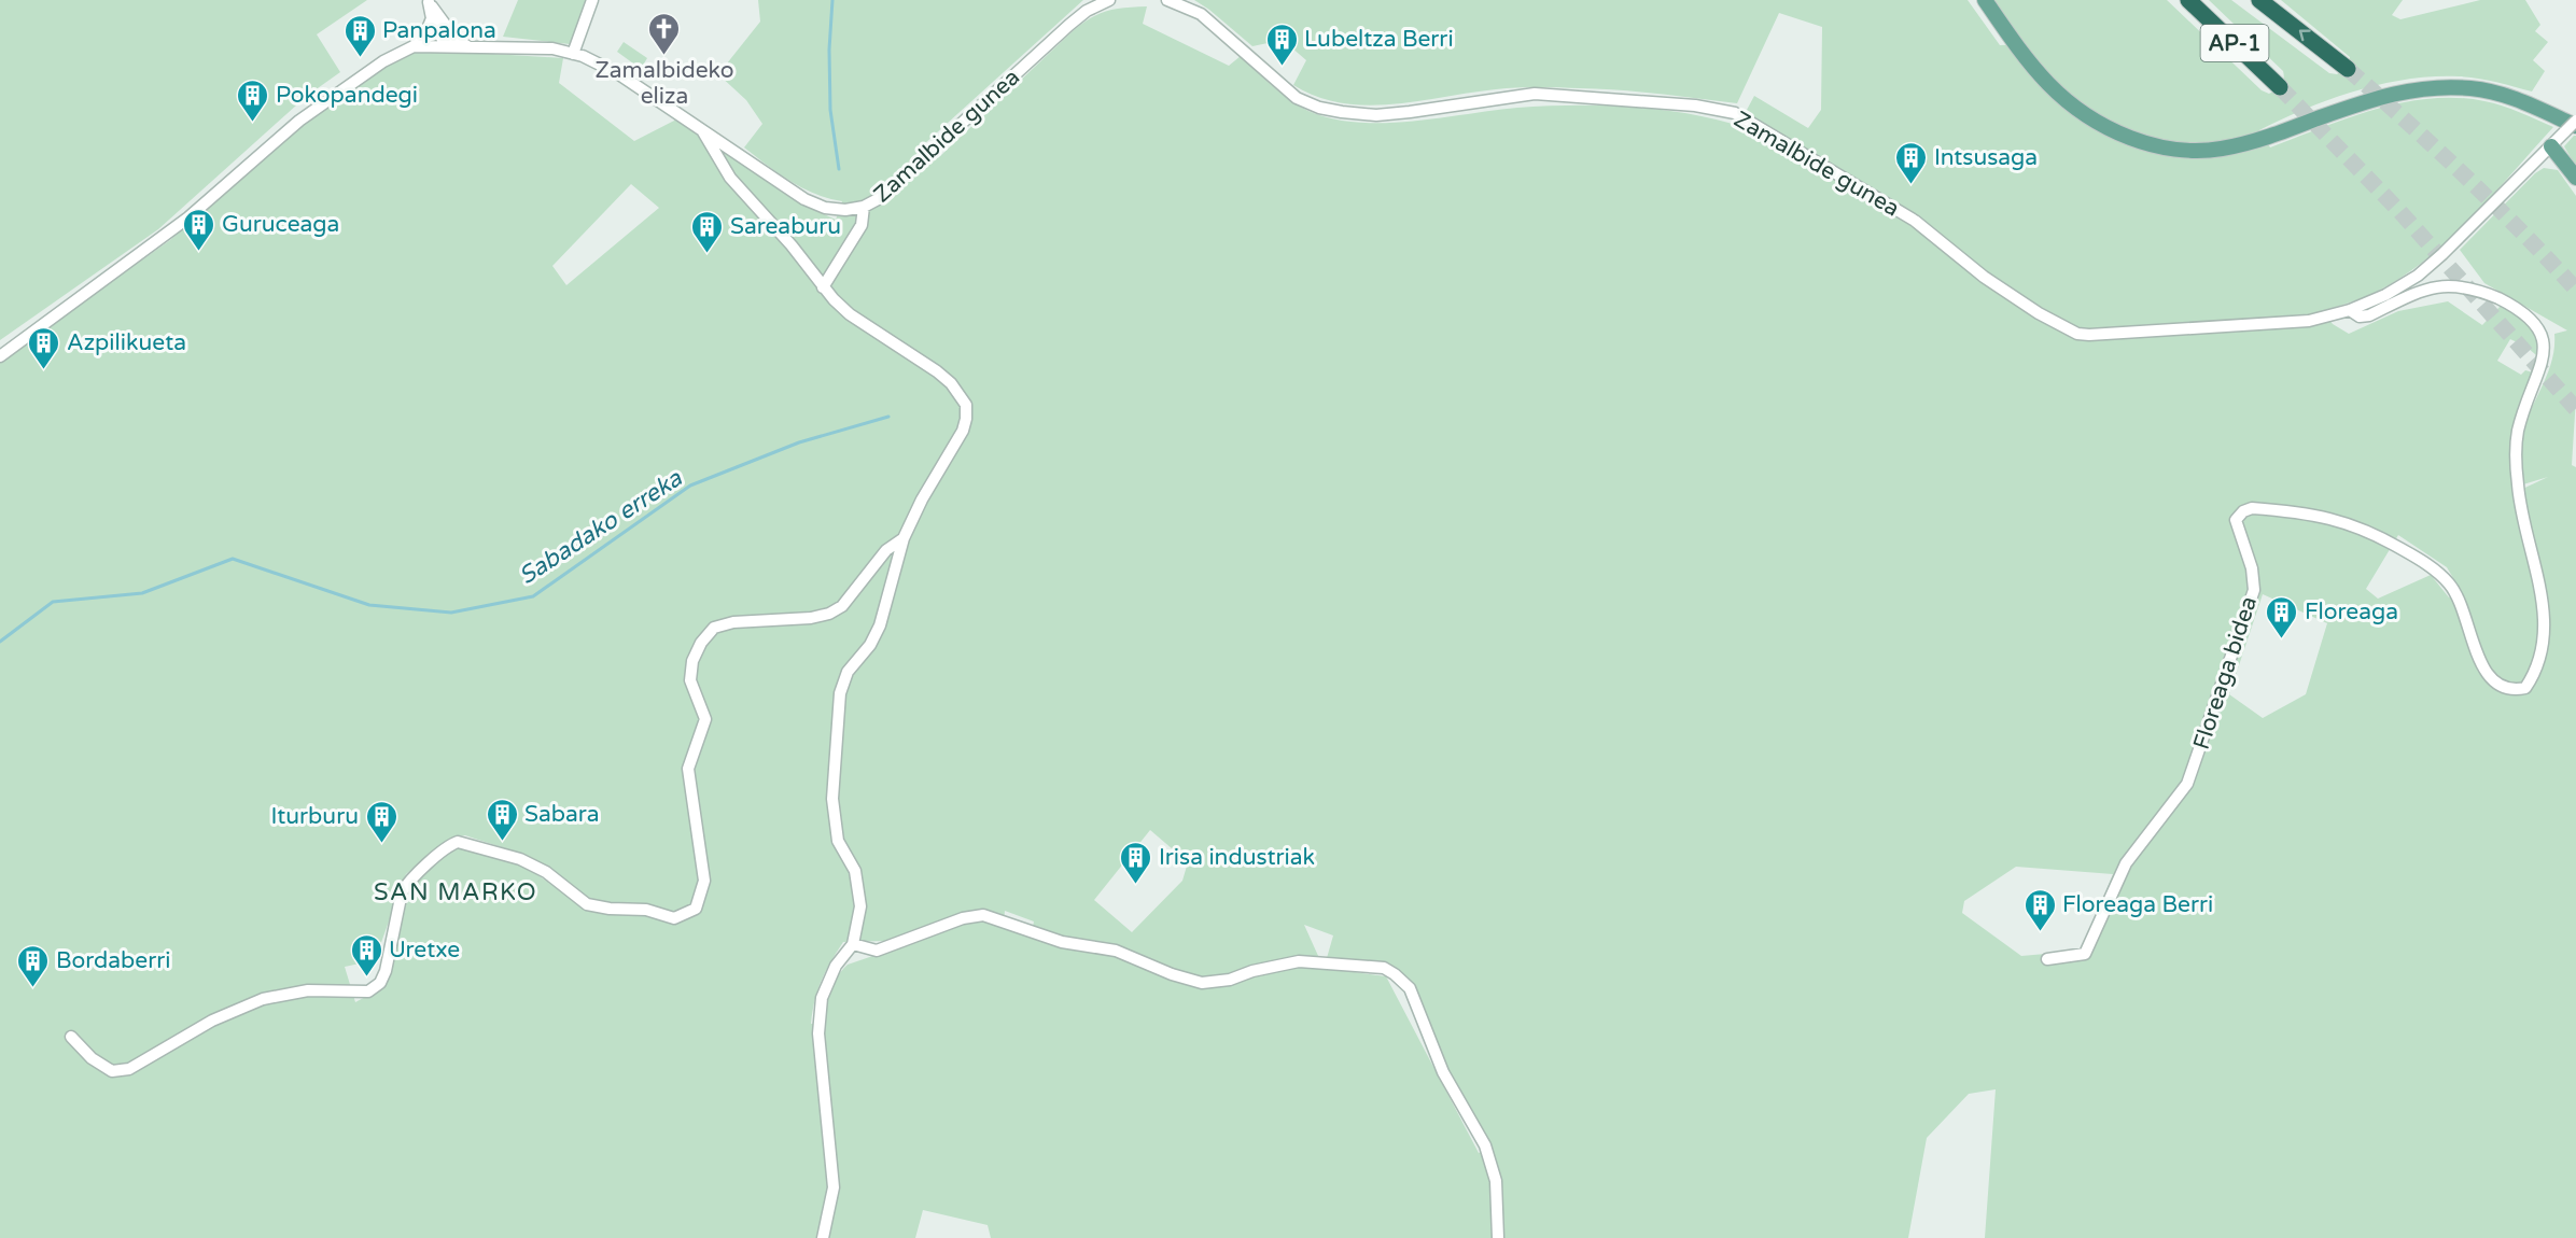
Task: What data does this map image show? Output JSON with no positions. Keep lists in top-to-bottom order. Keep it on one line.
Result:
{"streets":{"highway":["AP-1"],"street":["Zamalbide gunea","Floreaga bidea"]},"crossings":[["Zamalbide gunea","Floreaga bidea"]],"districts":["SAN MARKO"],"water":["Sabadako erreka"],"places":{"church":["Zamalbideko eliza"],"building":["Panpalona","Lubeltza Berri","Pokopandegi","Intsusaga","Guruceaga","Sareaburu","Azpilikueta","Floreaga","Sabara","Iturburu","Irisa industriak","Floreaga Berri","Uretxe","Bordaberri"]}}
